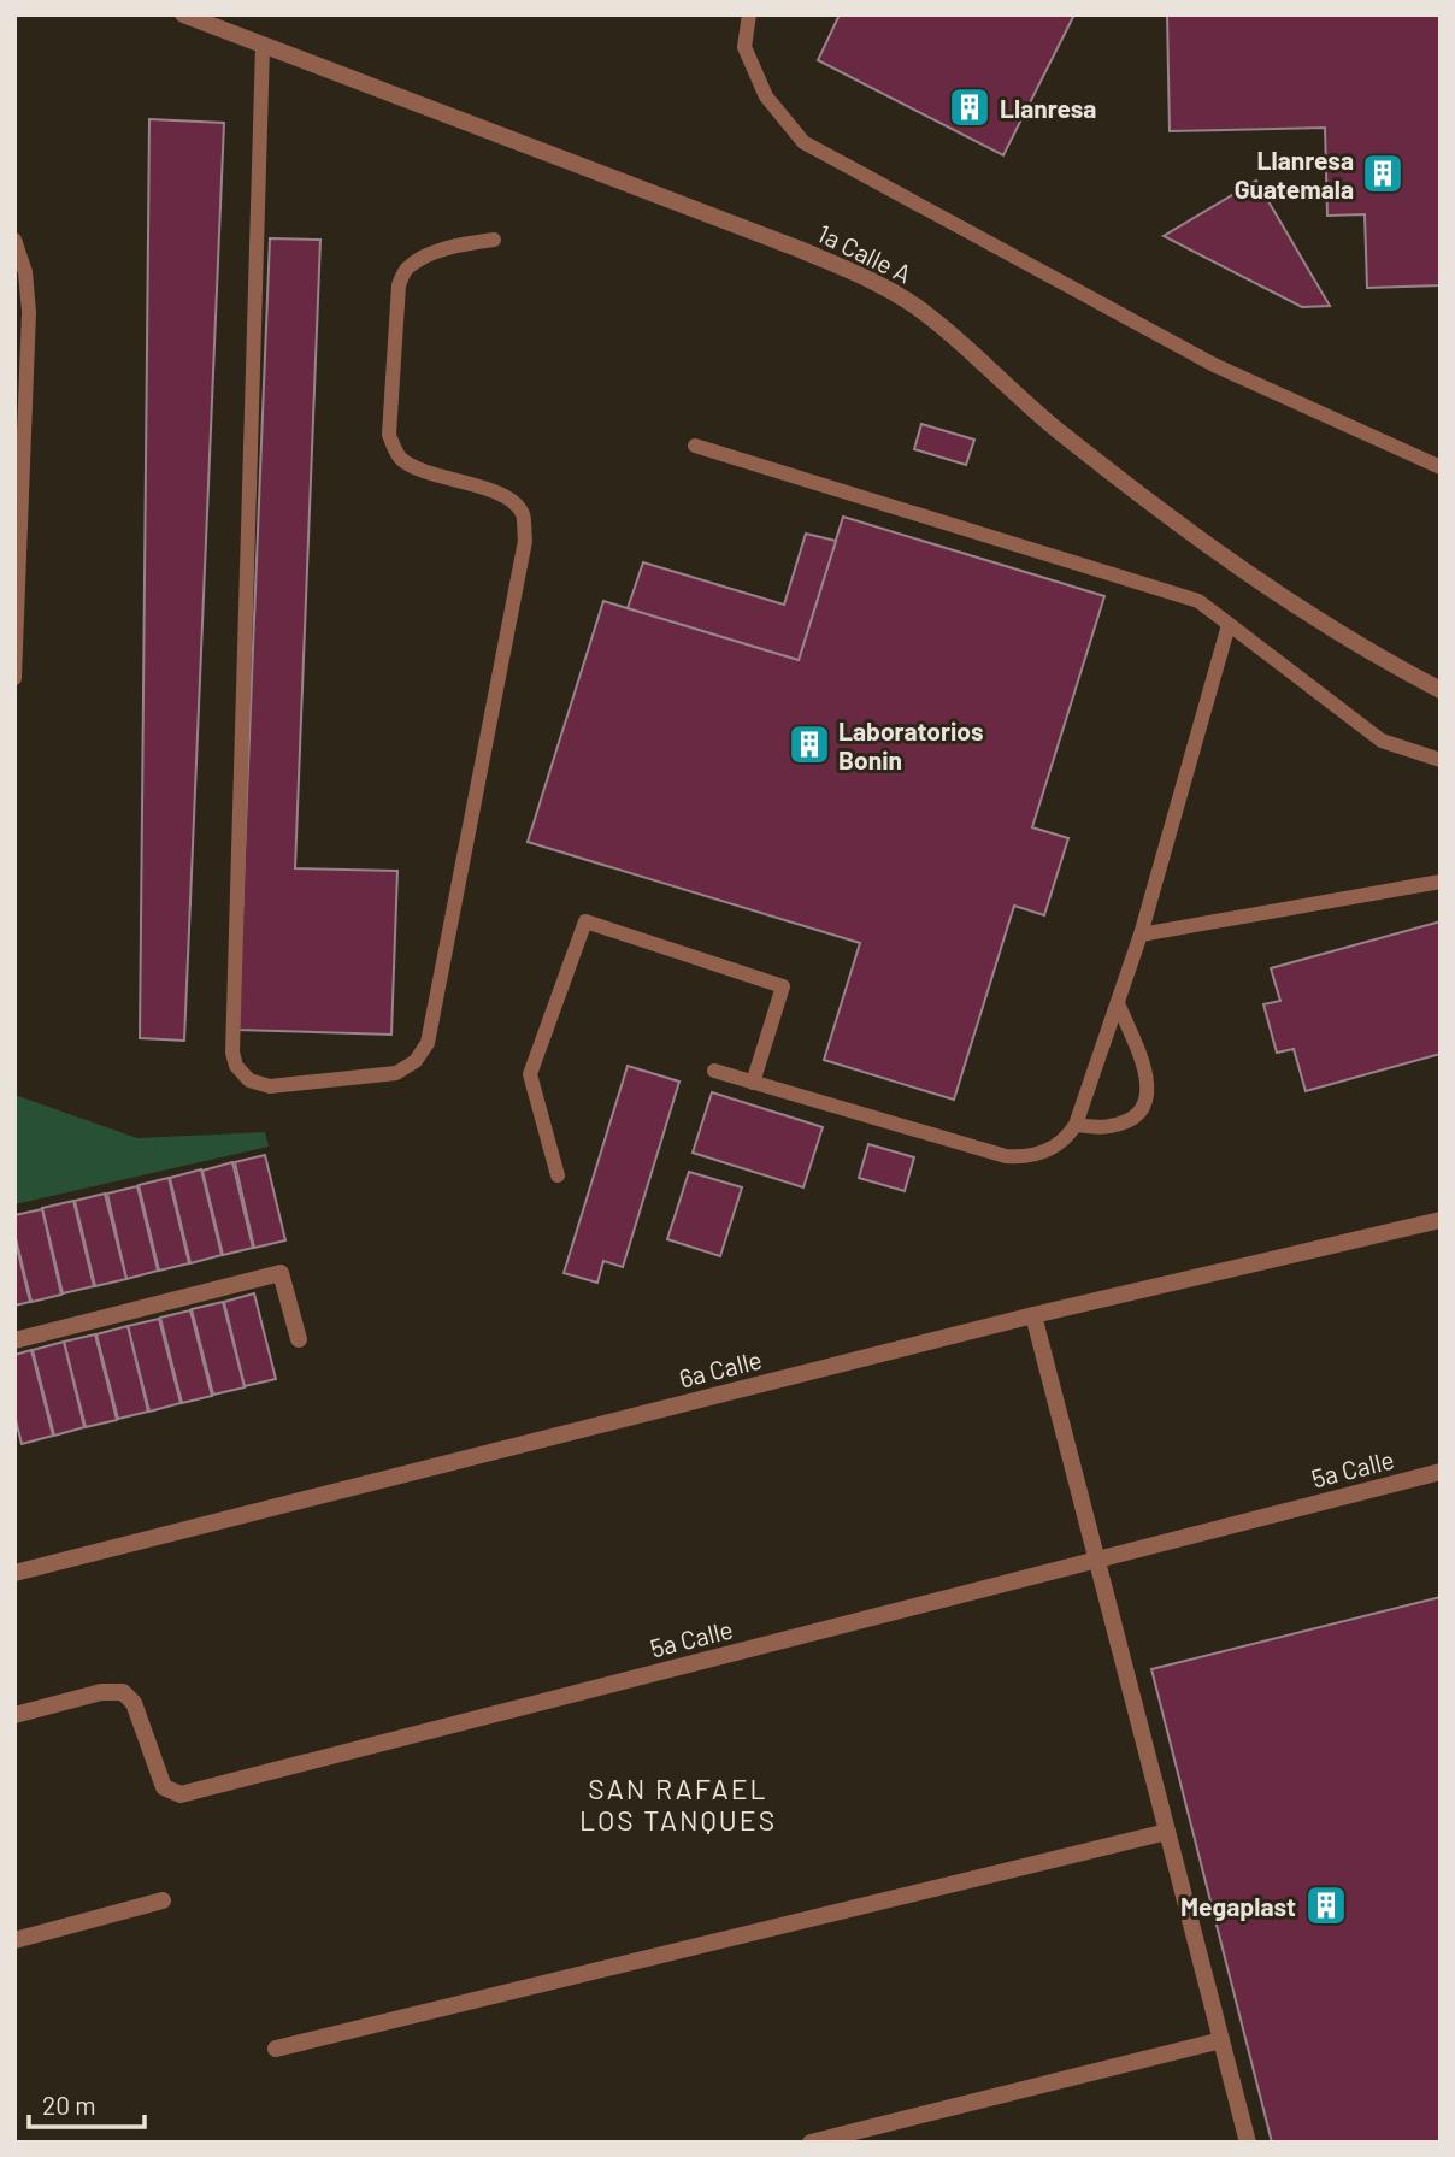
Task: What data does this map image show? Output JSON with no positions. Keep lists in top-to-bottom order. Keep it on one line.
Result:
{"streets":{"street":["1a Calle A","6a Calle","5a Calle"]},"districts":["SAN RAFAEL LOS TANQUES"],"places":{"building":["Llanresa","Llanresa Guatemala","Laboratorios Bonin","Megaplast"]},"scale_bar":"20 m"}
